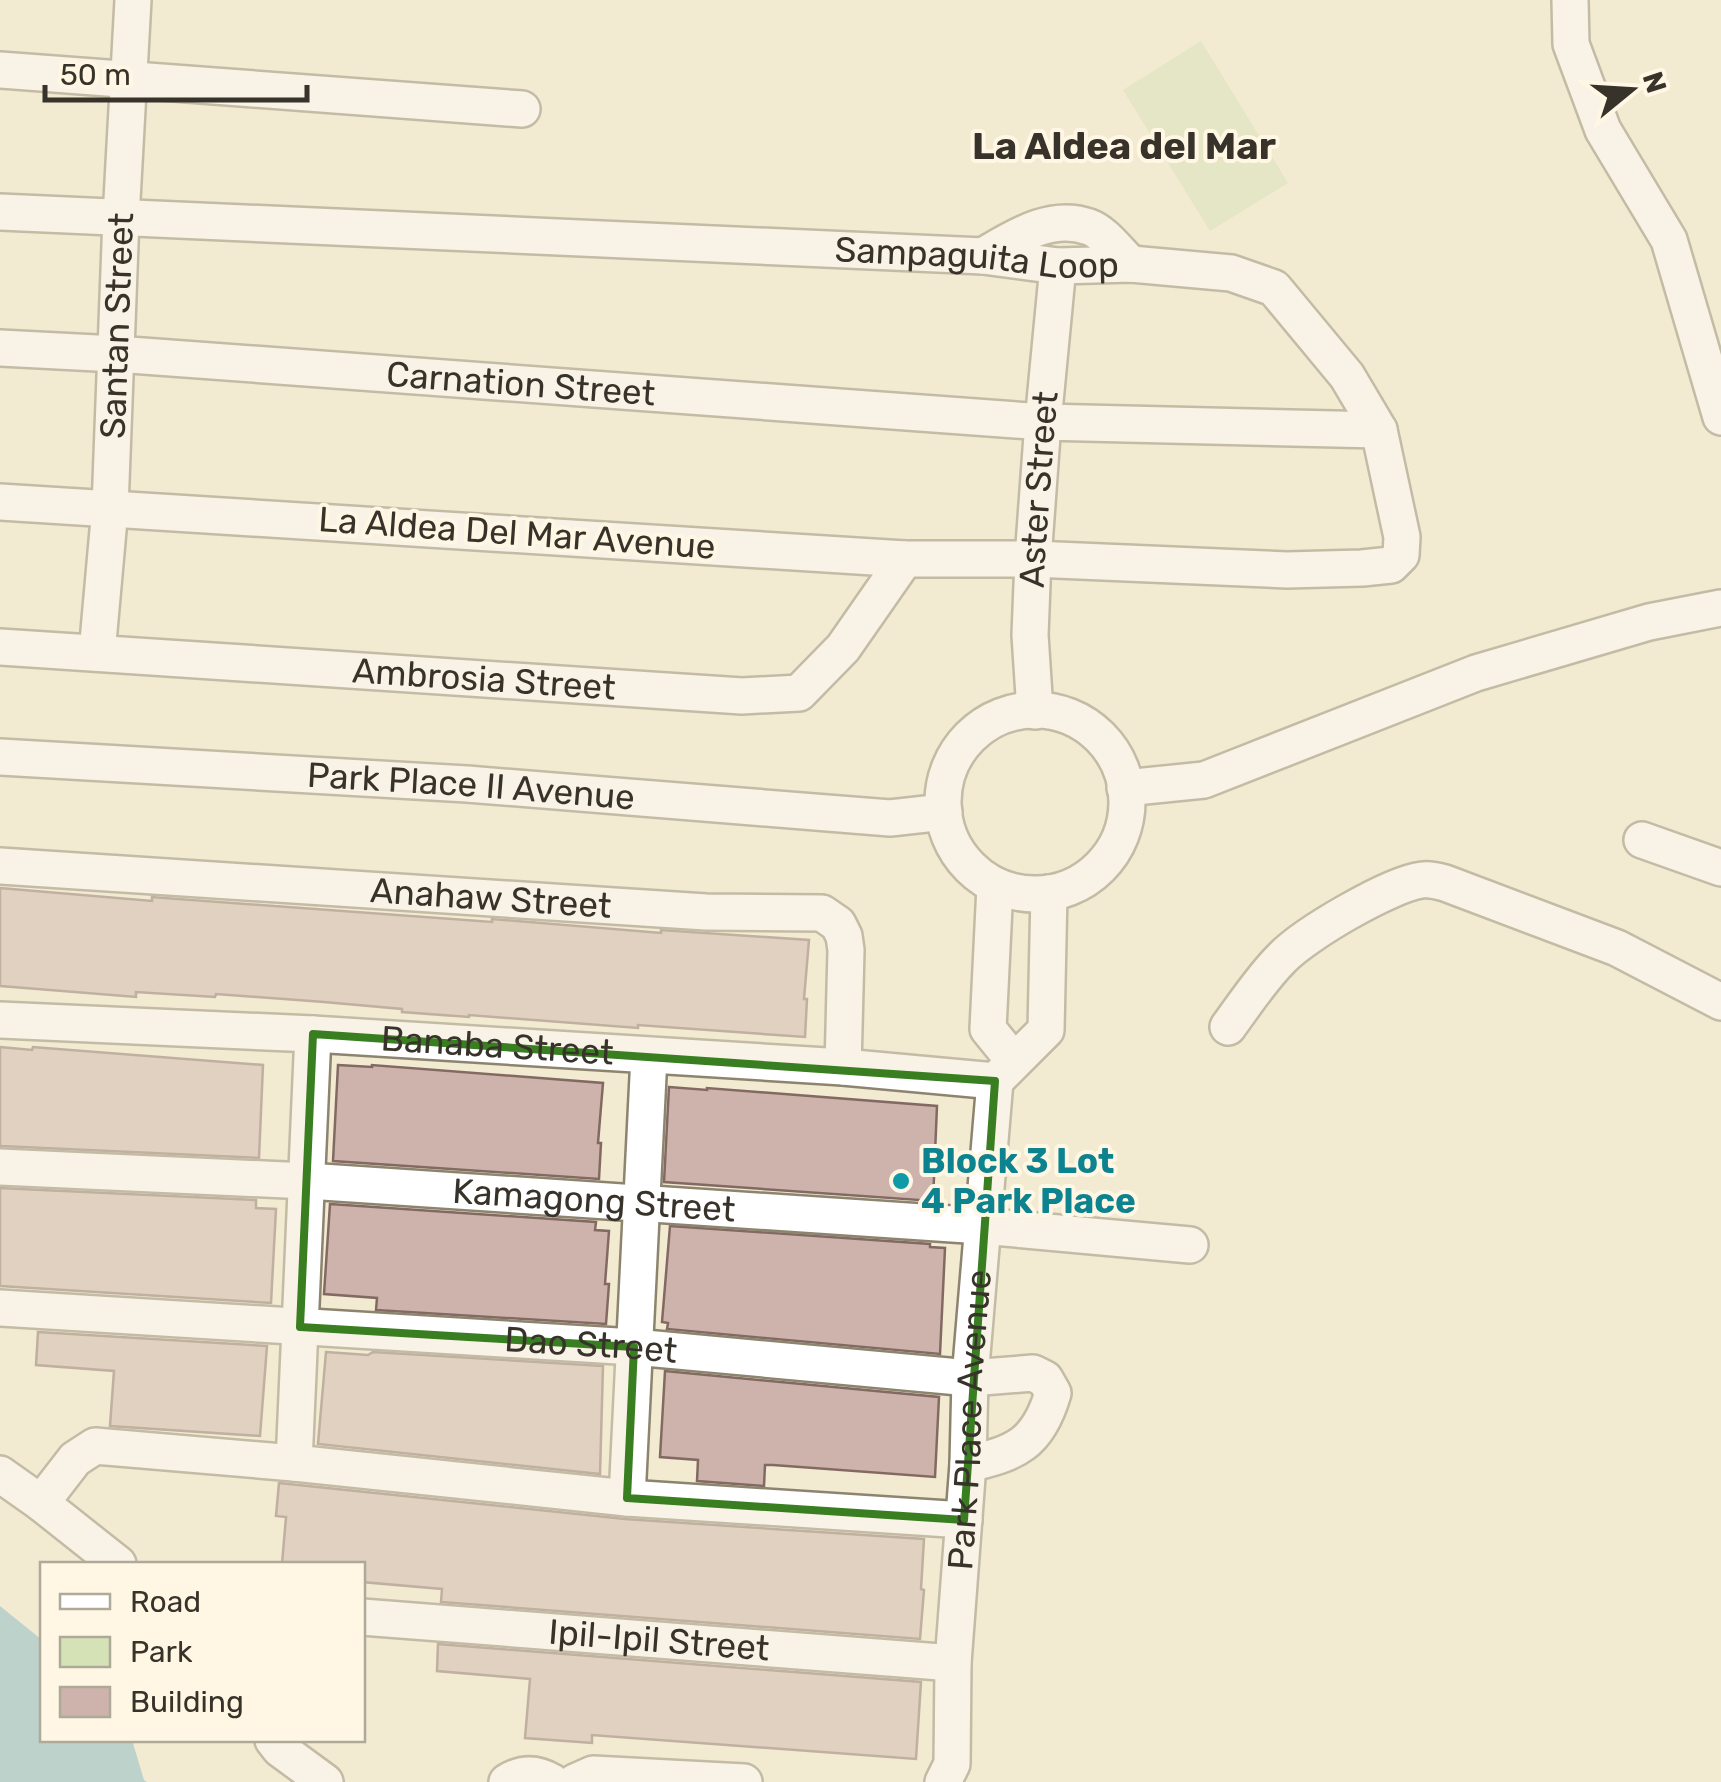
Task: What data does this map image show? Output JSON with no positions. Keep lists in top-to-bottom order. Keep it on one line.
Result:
{"streets":{"street":["Sampaguita Loop","Santan Street","Carnation Street","Aster Street","La Aldea Del Mar Avenue","Ambrosia Street","Park Place II Avenue","Anahaw Street","Banaba Street","Kamagong Street","Dao Street","Park Place Avenue","Ipil-Ipil Street"]},"crossings":[["Sampaguita Loop","Santan Street"],["Sampaguita Loop","Carnation Street"],["Sampaguita Loop","Aster Street"],["Sampaguita Loop","La Aldea Del Mar Avenue"],["Santan Street","Carnation Street"],["Santan Street","La Aldea Del Mar Avenue"],["Santan Street","Ambrosia Street"],["Carnation Street","Aster Street"],["Aster Street","La Aldea Del Mar Avenue"],["Aster Street","Park Place II Avenue"],["La Aldea Del Mar Avenue","Ambrosia Street"],["Anahaw Street","Banaba Street"],["Banaba Street","Park Place Avenue"],["Kamagong Street","Park Place Avenue"],["Dao Street","Park Place Avenue"],["Park Place Avenue","Ipil-Ipil Street"]],"districts":["La Aldea del Mar"],"places":["Block 3 Lot 4 Park Place"],"legend":["Road","Park","Building"],"scale_bar":"50 m","north":"right"}
